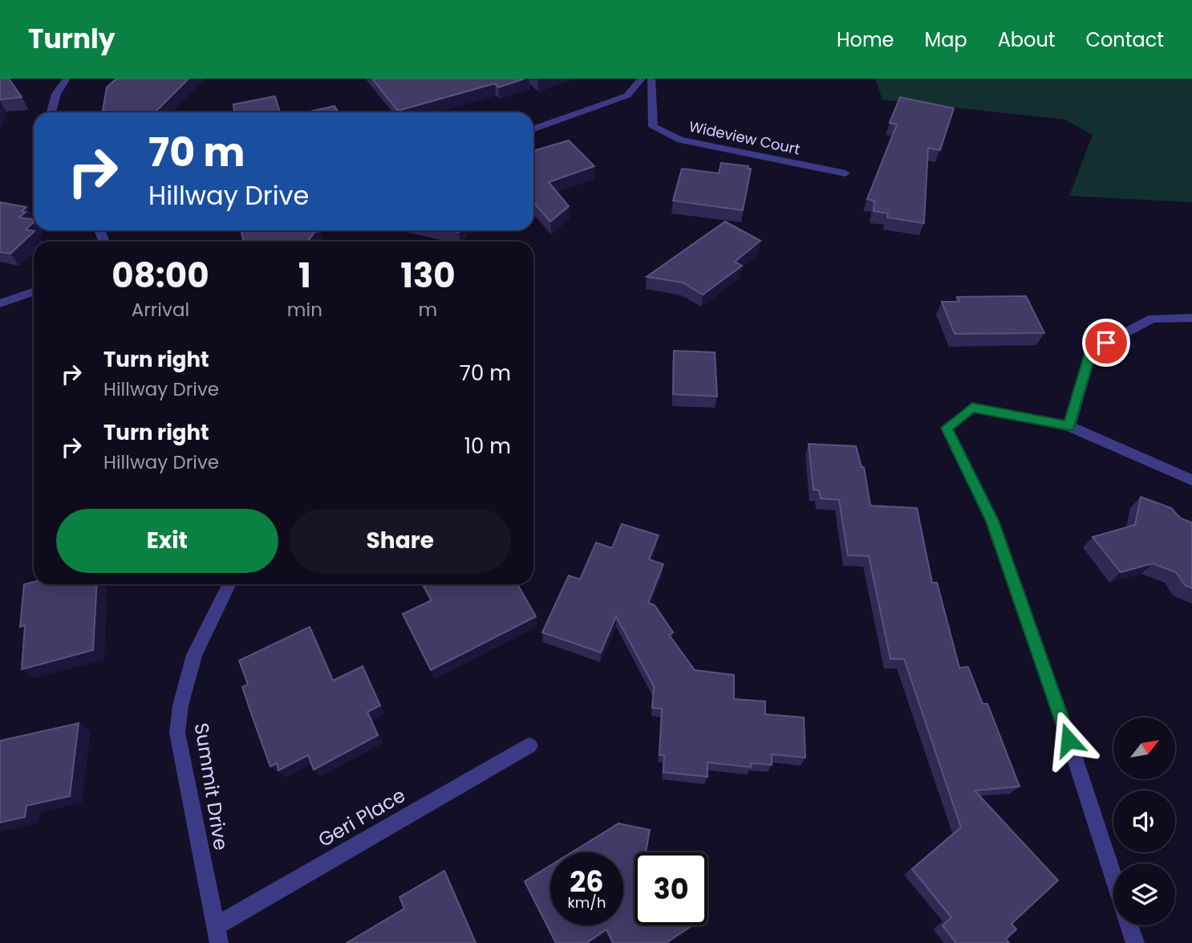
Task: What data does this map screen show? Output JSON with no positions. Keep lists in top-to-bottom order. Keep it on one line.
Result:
{"streets":{"street":["Wideview Court","Summit Drive","Geri Place"]},"crossings":[["Summit Drive","Geri Place"]],"north":"top right","page":{"header":"Turnly","nav":["Home","Map","About","Contact"],"turn":["70 m","Hillway Drive"],"eta":["08:00","Arrival","1","min","130","m"],"list":[{"name":"Turn right","note":"Hillway Drive","value":"70 m"},{"name":"Turn right","note":"Hillway Drive","value":"10 m"}],"buttons":["Exit","Share"],"speed":"26 km/h","limit":"30"}}
